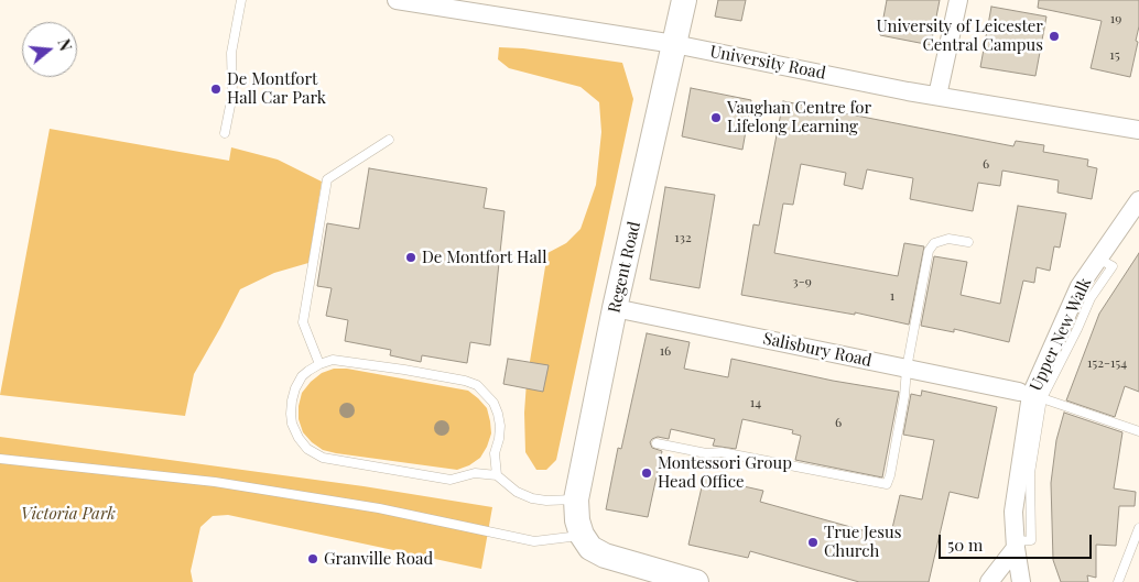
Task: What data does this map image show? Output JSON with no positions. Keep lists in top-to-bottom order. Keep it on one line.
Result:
{"streets":{"street":["University Road","Regent Road","Upper New Walk","Salisbury Road"]},"crossings":[["University Road","Regent Road"],["Regent Road","Salisbury Road"]],"parks":["Victoria Park"],"places":["University of Leicester Central Campus","De Montfort Hall Car Park","Vaughan Centre for Lifelong Learning","De Montfort Hall","Montessori Group Head Office","True Jesus Church","Granville Road"],"house_numbers":["19","15","6","132","3-9","1","16","152-154","14","6"],"scale_bar":"50 m","north":"right"}
